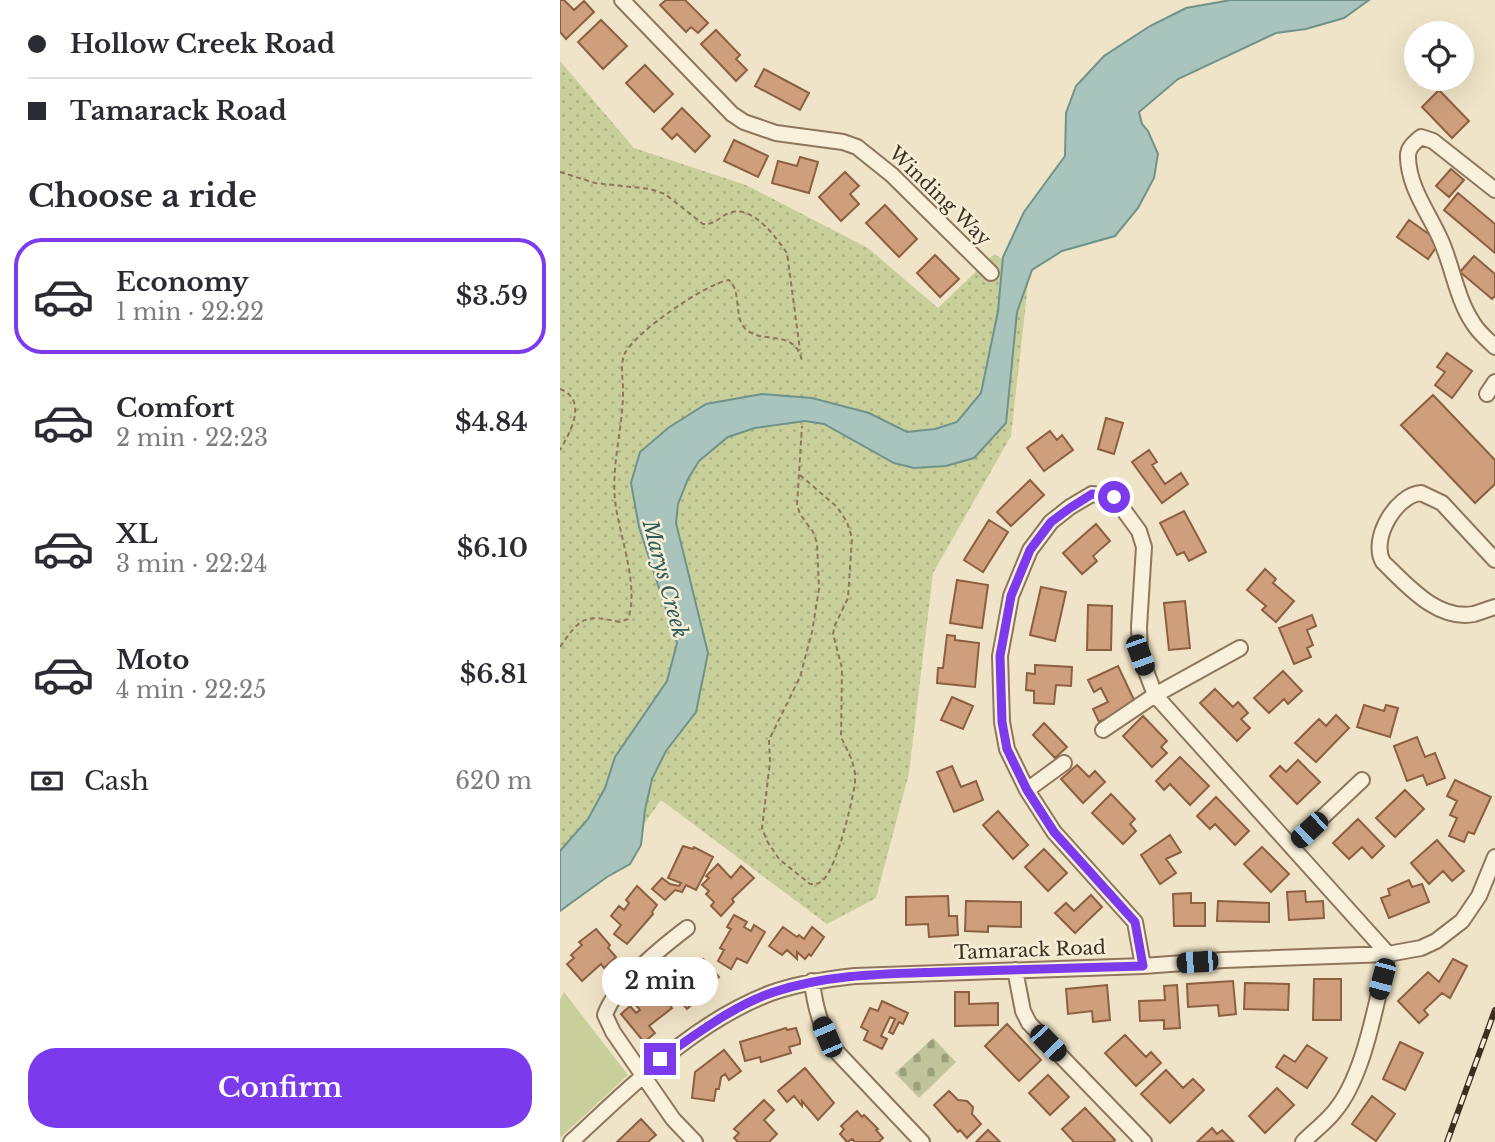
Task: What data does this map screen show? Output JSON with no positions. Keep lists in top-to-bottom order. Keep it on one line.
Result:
{"streets":{"street":["Winding Way","Tamarack Road"]},"water":["Marys Creek"],"page":{"banner":["Hollow Creek Road","Tamarack Road"],"heading":"Choose a ride","list":[{"name":"Economy","note":"1 min · 22:22","value":"$3.59"},{"name":"Comfort","note":"2 min · 22:23","value":"$4.84"},{"name":"XL","note":"3 min · 22:24","value":"$6.10"},{"name":"Moto","note":"4 min · 22:25","value":"$6.81"}],"pay":["Cash","620 m"],"bubble":"2 min","buttons":"Confirm"}}
